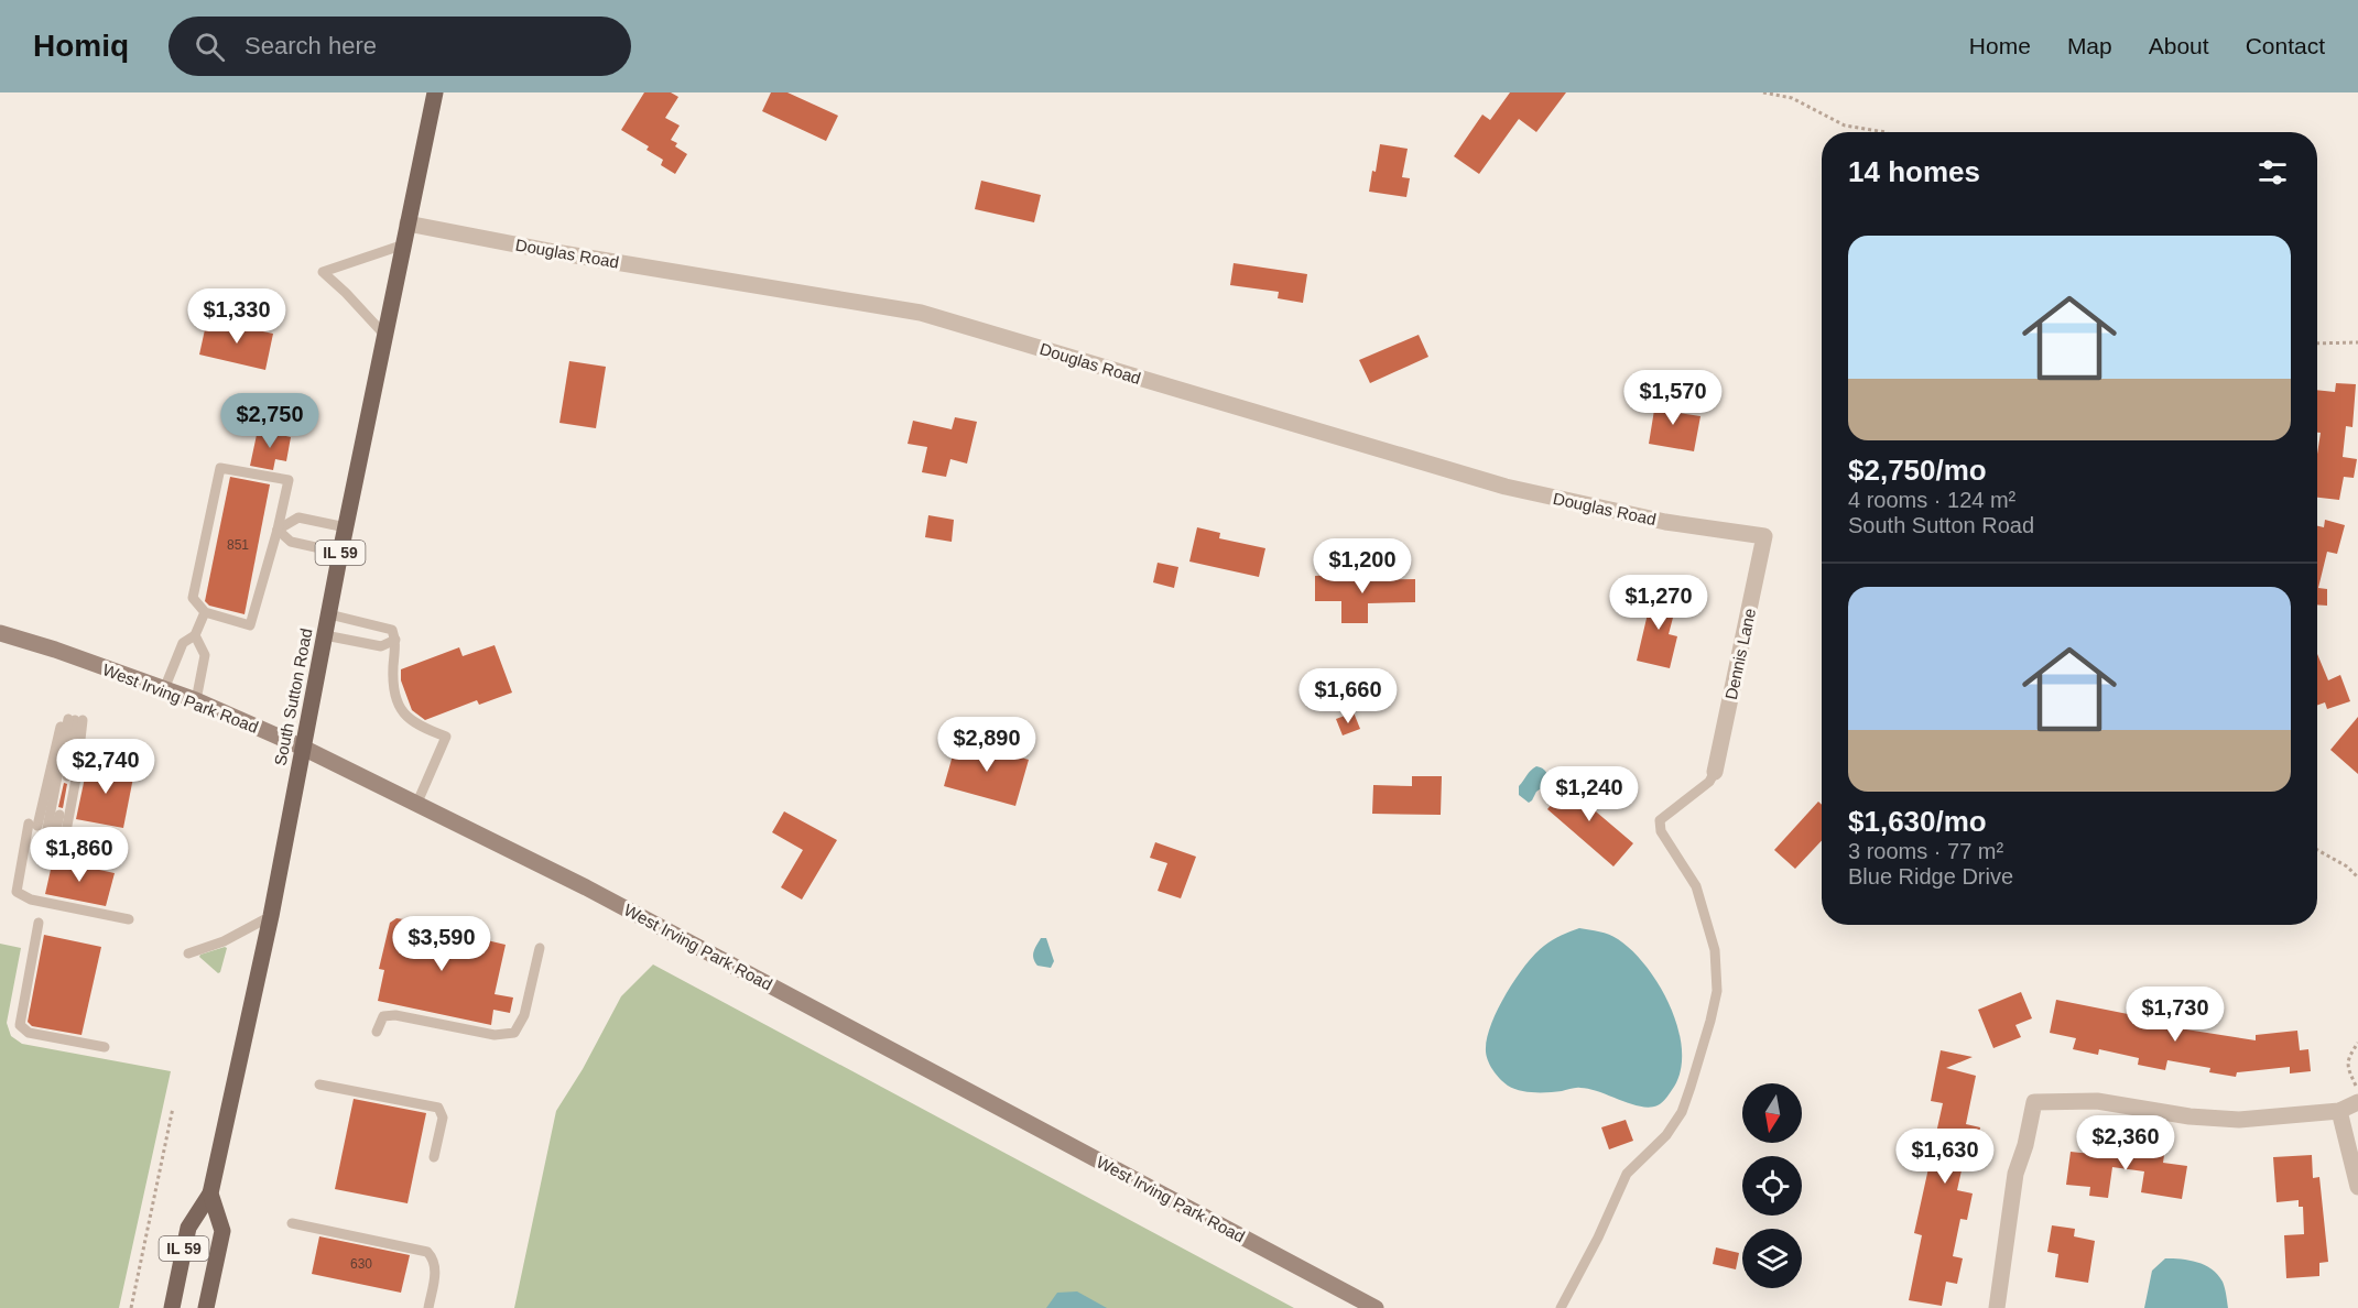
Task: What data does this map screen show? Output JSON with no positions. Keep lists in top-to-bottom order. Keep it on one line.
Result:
{"streets":{"main road":["IL 59","South Sutton Road","West Irving Park Road"],"street":["Douglas Road","Dennis Lane"]},"crossings":[["Douglas Road","Dennis Lane"],["Douglas Road","South Sutton Road"],["IL 59","South Sutton Road"],["South Sutton Road","West Irving Park Road"]],"house_numbers":["851","630"],"north":"bottom","page":{"header":"Homiq","search":"Search here","nav":["Home","Map","About","Contact"],"heading":"14 homes","list":[{"name":"$2,750/mo","note":"4 rooms · 124 m² · South Sutton Road"},{"name":"$1,630/mo","note":"3 rooms · 77 m² · Blue Ridge Drive"}],"price":["$1,330","$1,570","$2,750","$1,200","$1,270","$1,660","$2,890","$2,740","$1,240","$1,860","$3,590","$1,730","$2,360","$1,630"]}}
